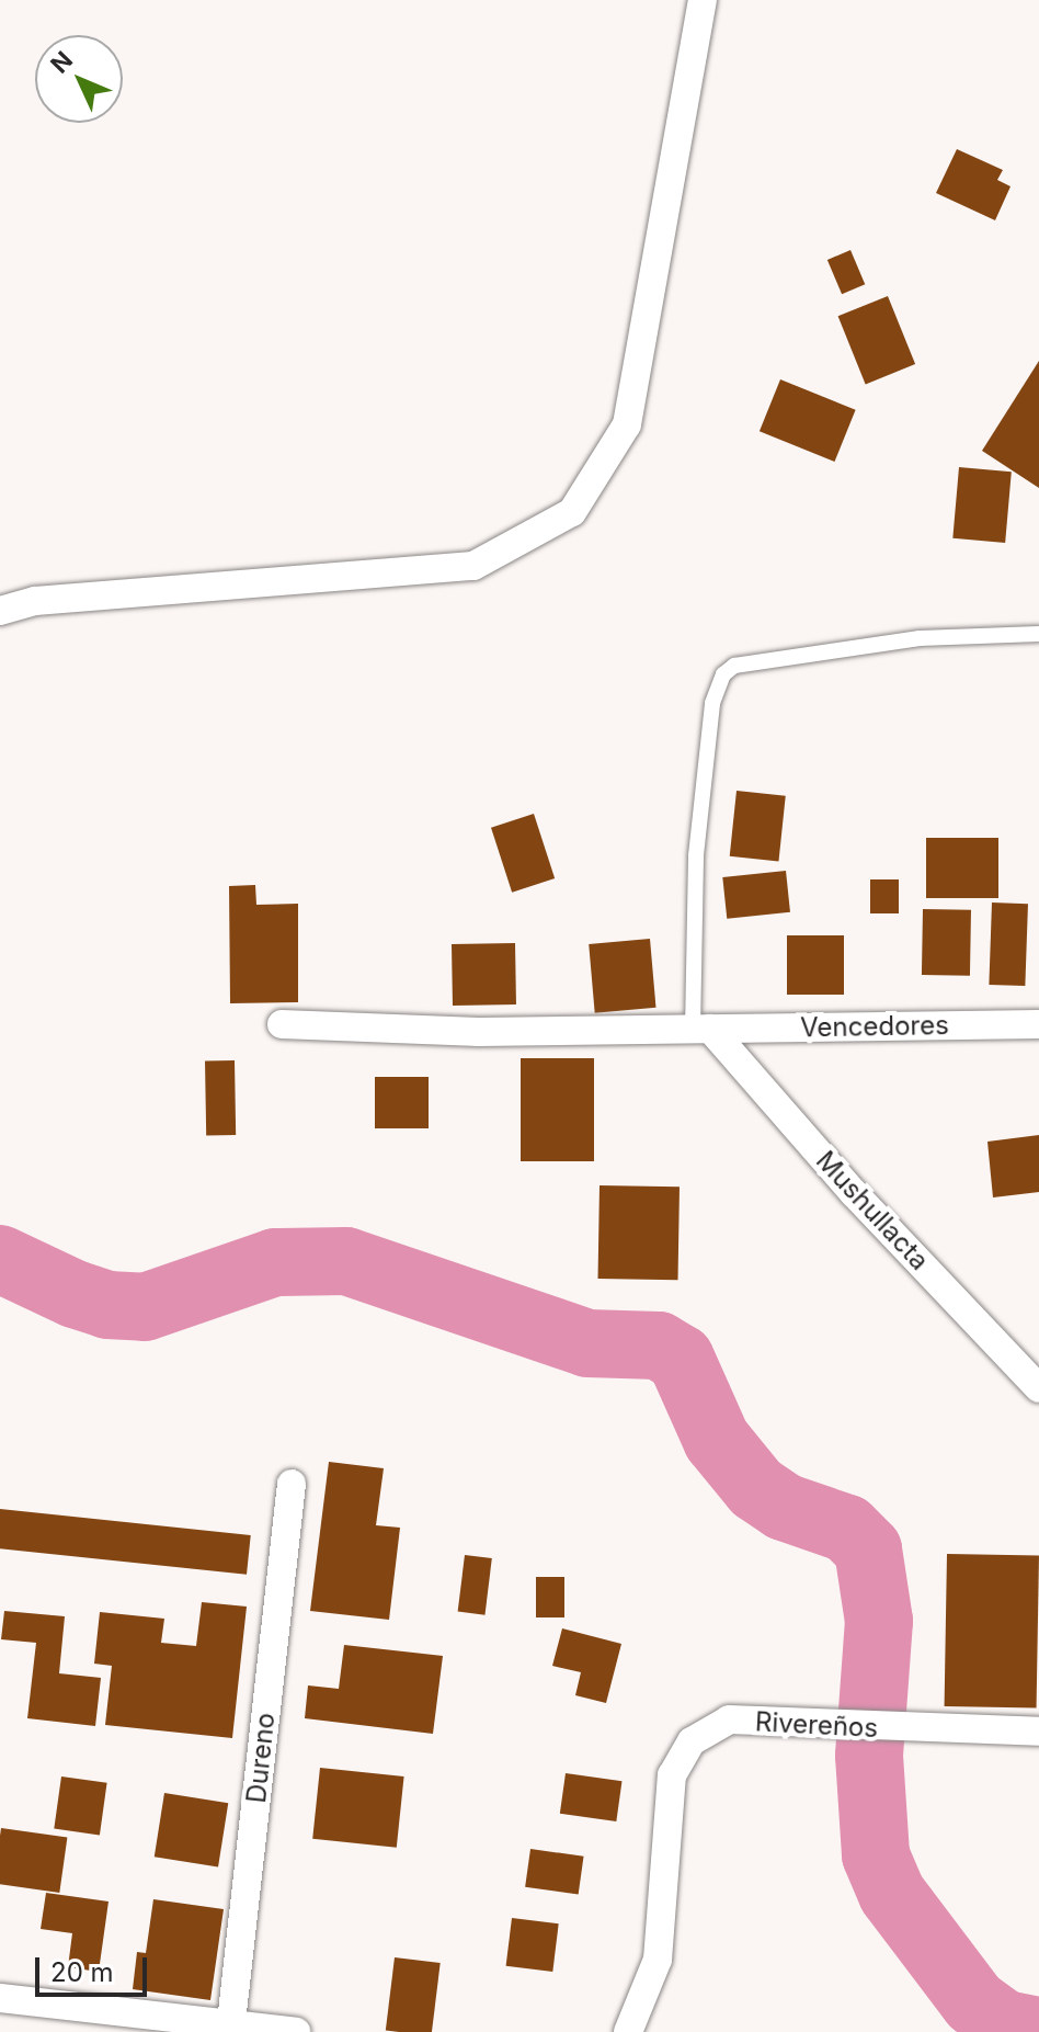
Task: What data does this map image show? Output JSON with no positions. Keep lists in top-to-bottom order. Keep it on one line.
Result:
{"streets":{"street":["Vencedores","Mushullacta","Rivereños","Dureno"]},"crossings":[["Vencedores","Mushullacta"]],"scale_bar":"20 m","north":"top left"}
